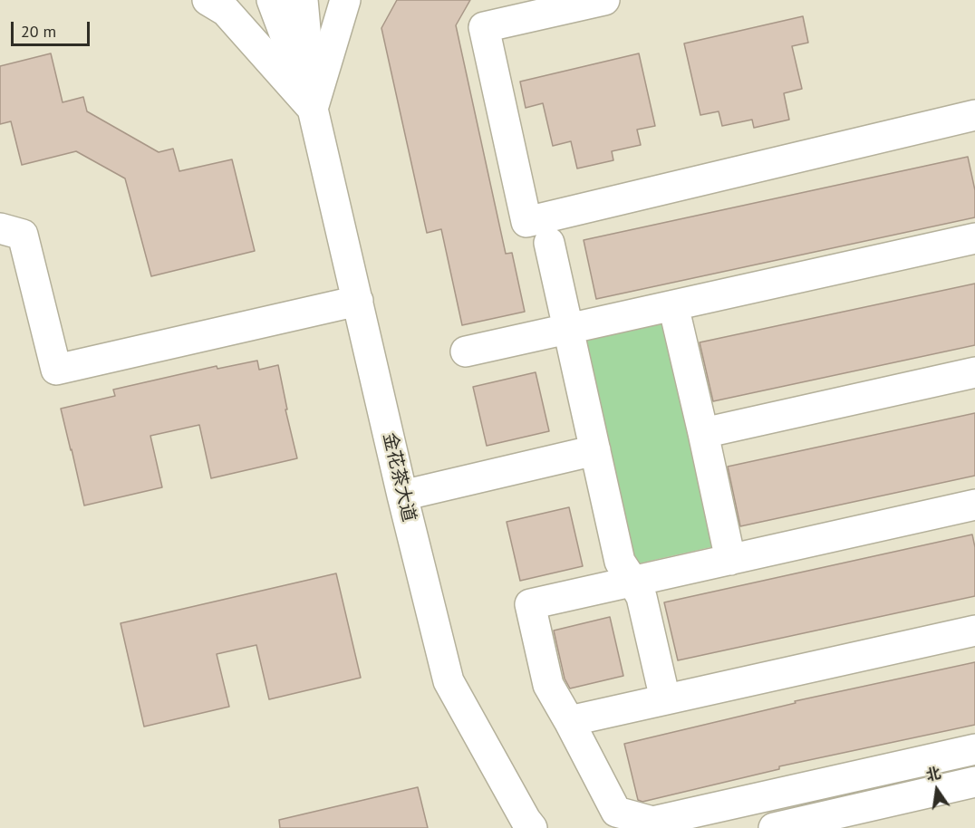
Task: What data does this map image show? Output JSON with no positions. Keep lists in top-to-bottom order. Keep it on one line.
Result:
{"streets":{"street":["金花茶大道"]},"scale_bar":"20 m","north":"top"}
